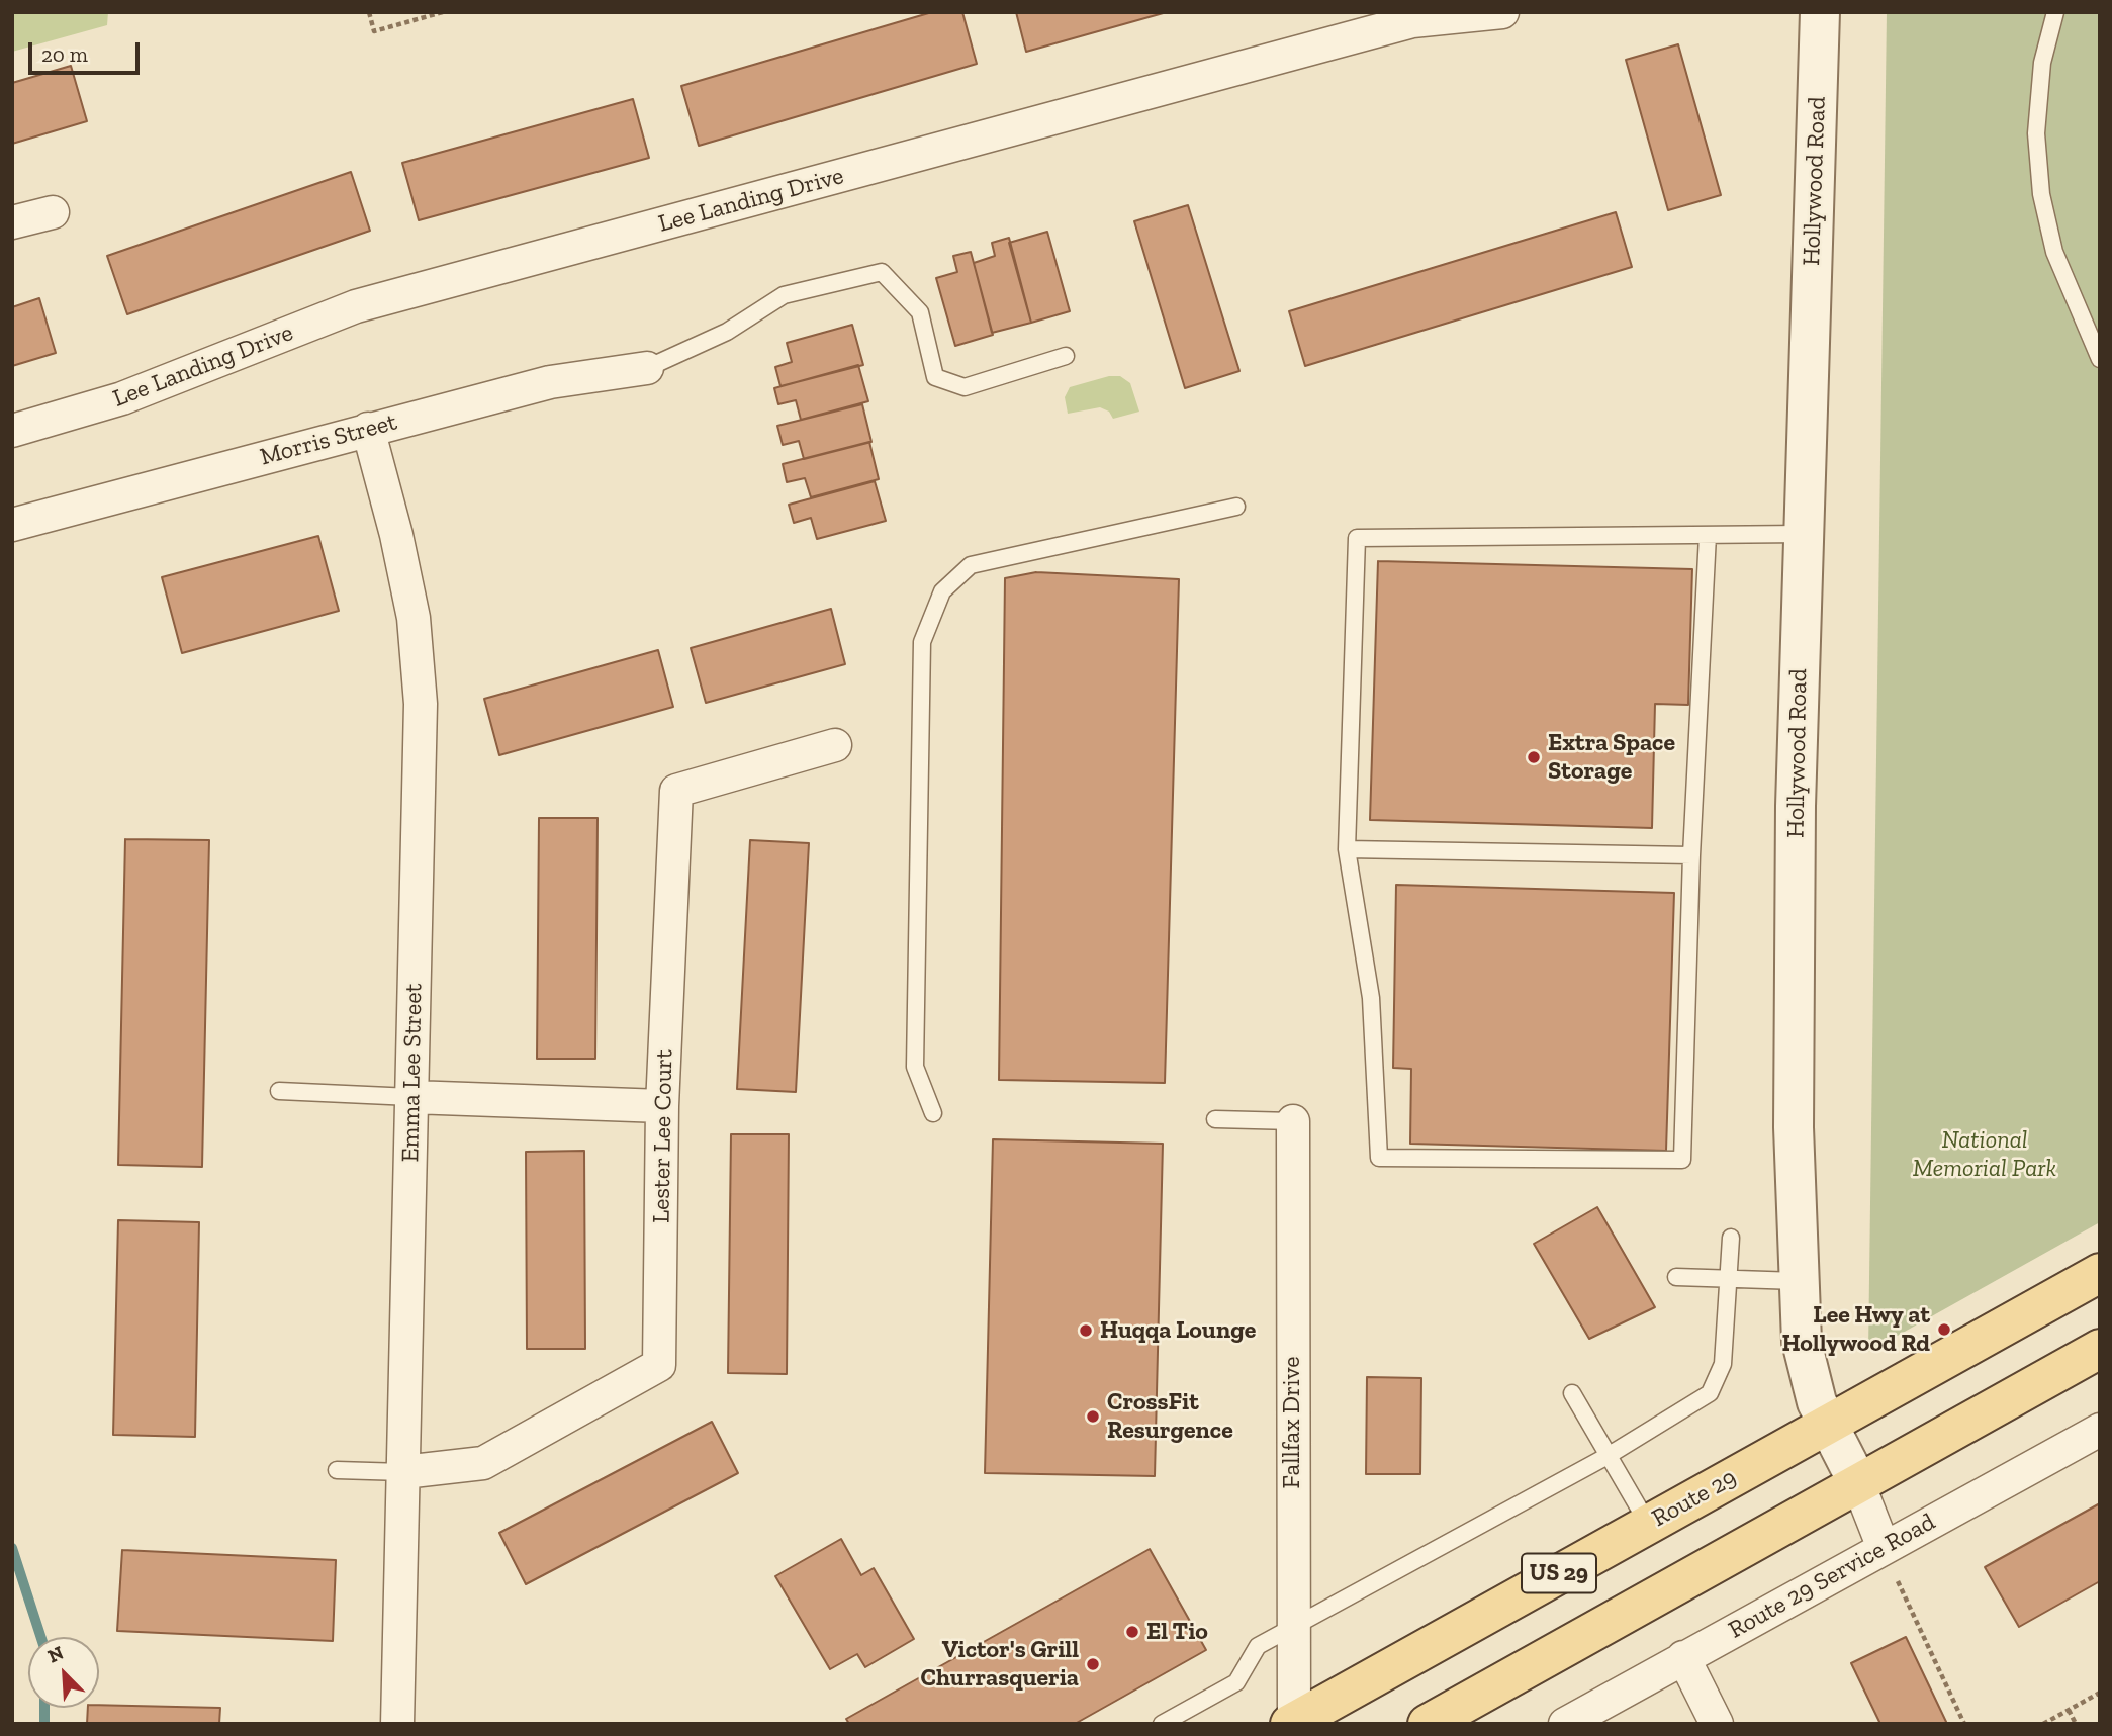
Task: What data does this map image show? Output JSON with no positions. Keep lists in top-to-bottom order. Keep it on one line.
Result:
{"streets":{"main road":["Route 29","US 29"],"street":["Hollywood Road","Lee Landing Drive","Morris Street","Emma Lee Street","Lester Lee Court","Fallfax Drive","Route 29 Service Road"]},"crossings":[["Hollywood Road","Route 29"],["Hollywood Road","US 29"],["Morris Street","Emma Lee Street"],["Emma Lee Street","Lester Lee Court"],["Fallfax Drive","Route 29"]],"parks":["National Memorial Park"],"places":["Extra Space Storage","Lee Hwy at Hollywood Rd","Huqqa Lounge","CrossFit Resurgence","El Tio","Victor's Grill Churrasqueria"],"scale_bar":"20 m","north":"top left"}
